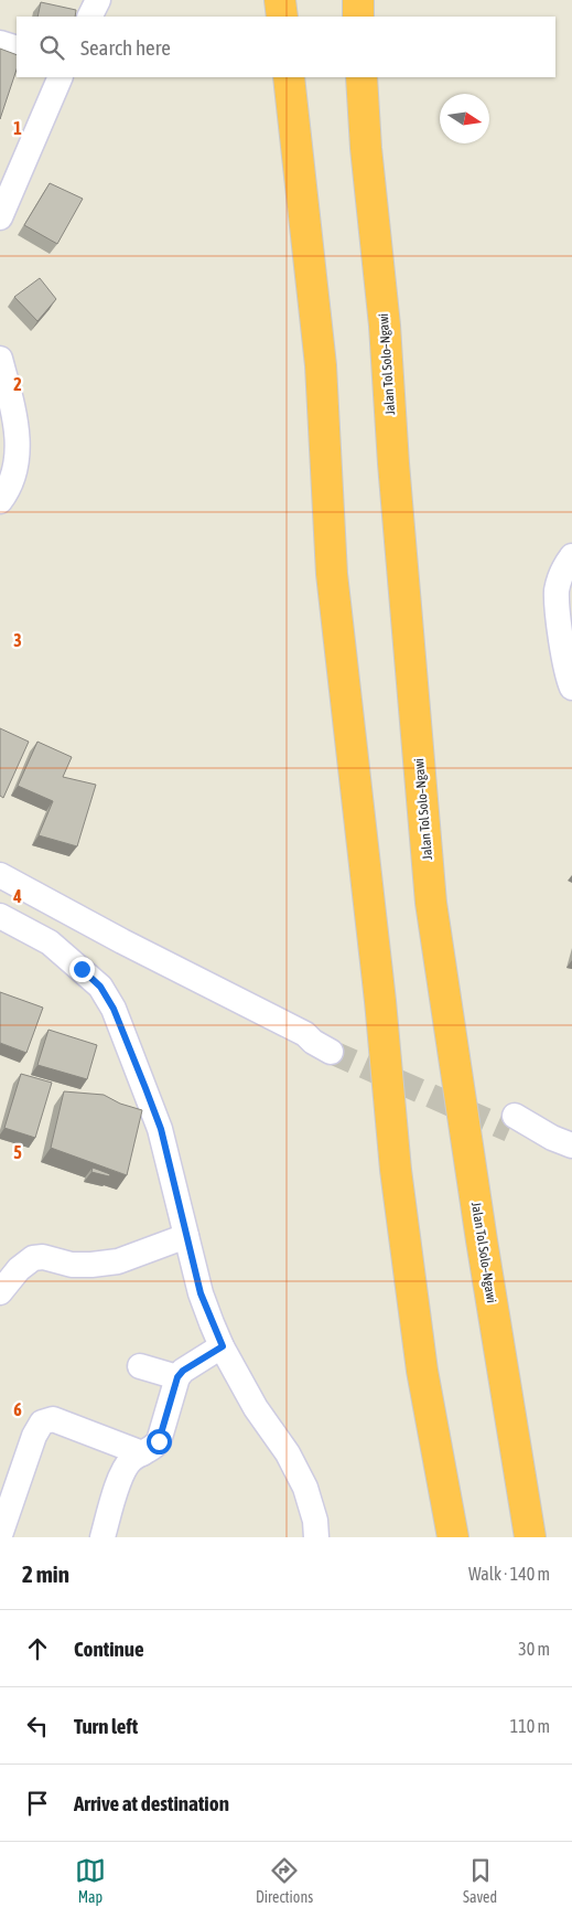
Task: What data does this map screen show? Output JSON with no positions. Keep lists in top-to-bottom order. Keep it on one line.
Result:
{"streets":{"highway":["Jalan Tol Solo–Ngawi"]},"north":"right","page":{"search":"Search here","heading":["2 min","Walk · 140 m"],"list":[["Continue","30 m"],["Turn left","110 m"],"Arrive at destination"],"nav":["Map","Directions","Saved"]},"grid":{"rows":["1","2","3","4","5","6"]}}
